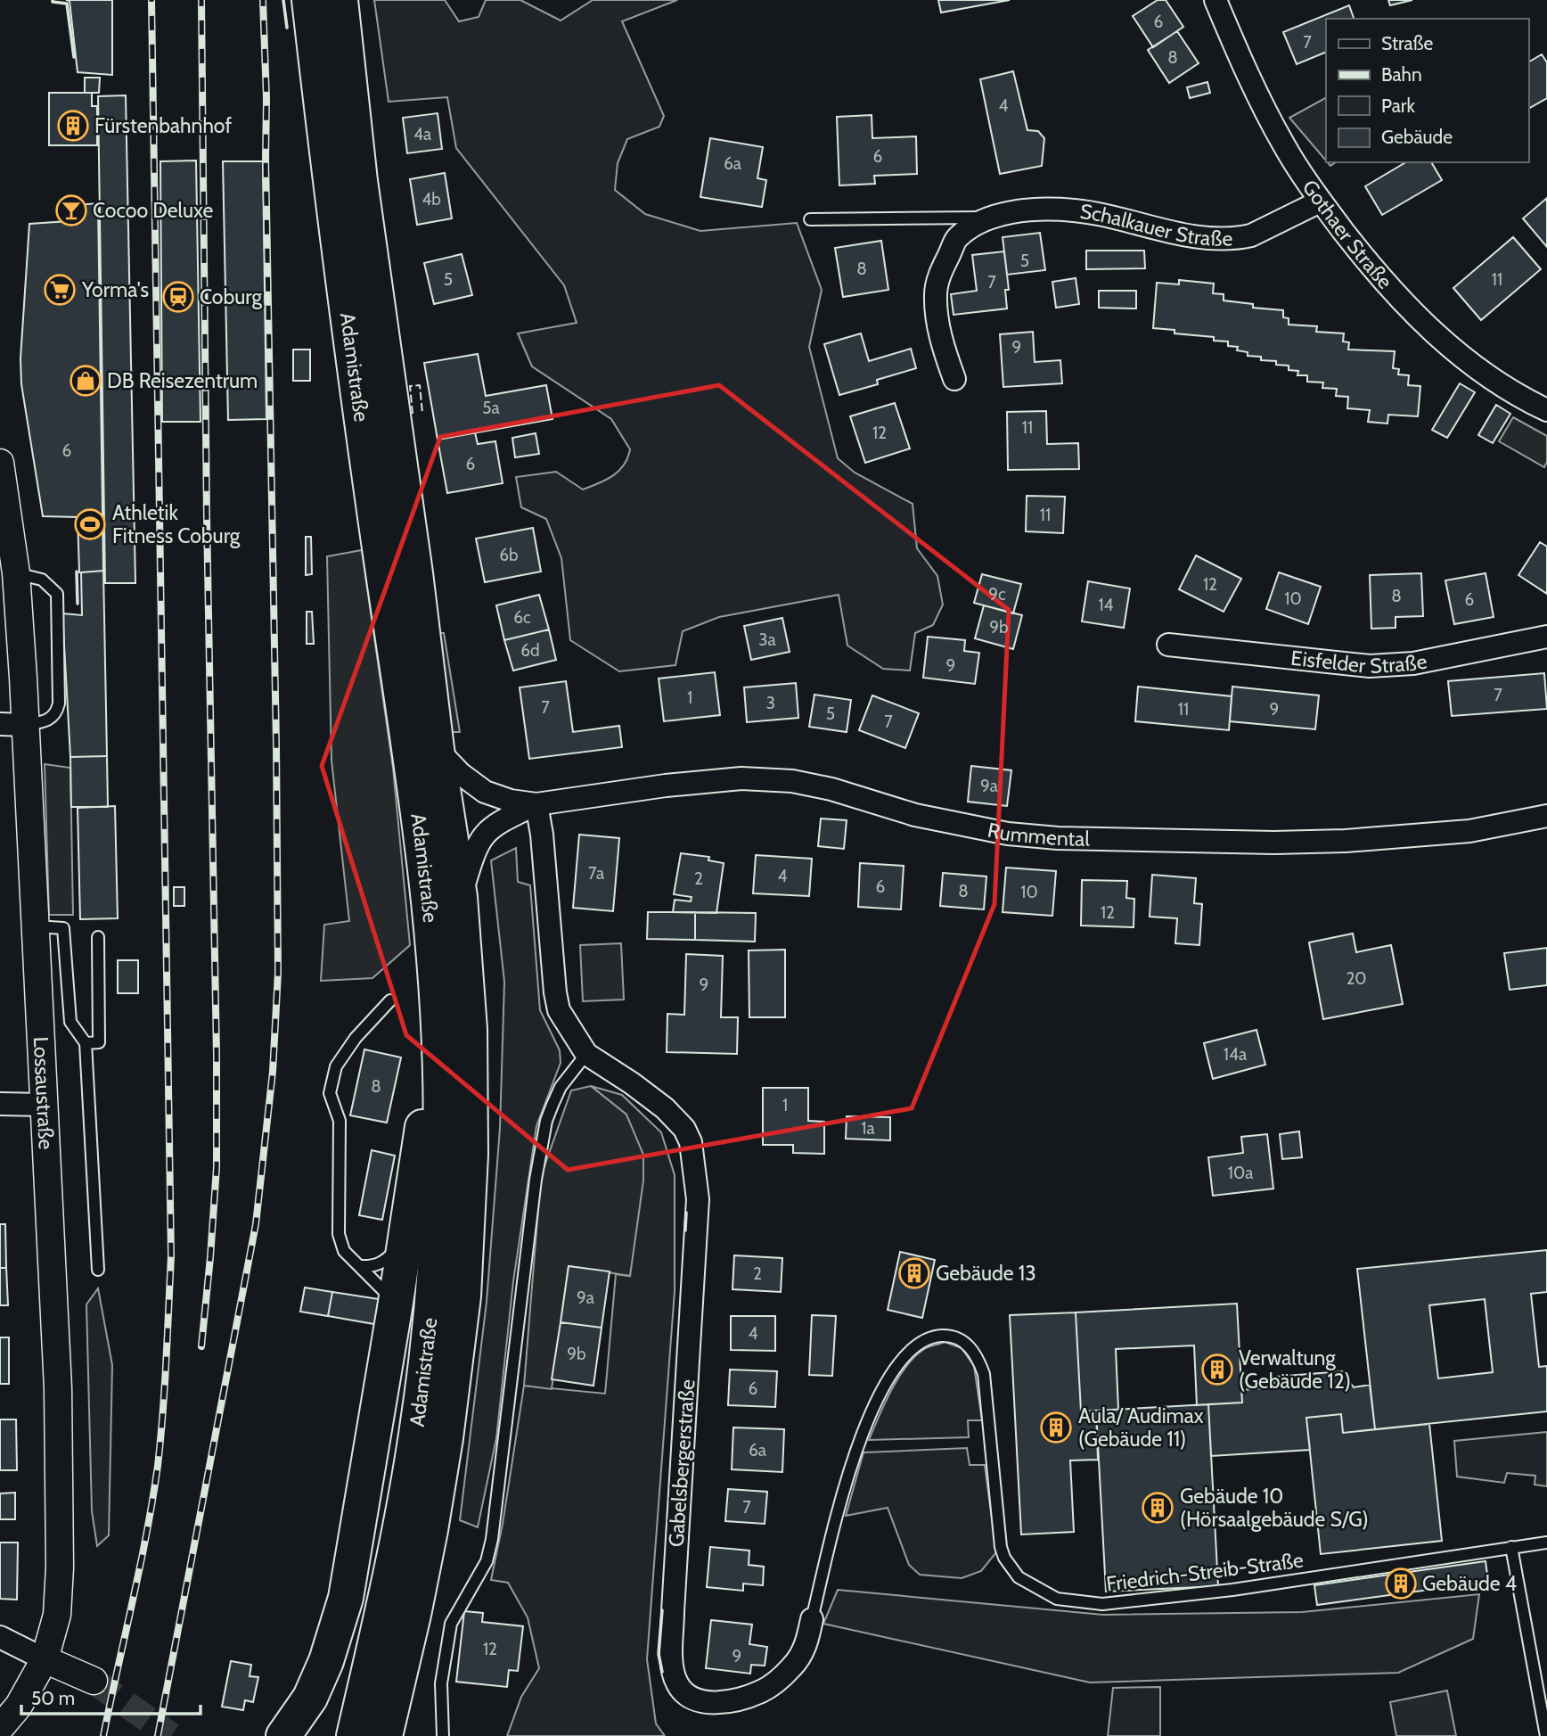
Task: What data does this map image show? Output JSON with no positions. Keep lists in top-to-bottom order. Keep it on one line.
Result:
{"streets":{"highway":["Adamistraße"],"street":["Schalkauer Straße","Gothaer Straße","Eisfelder Straße","Rummental","Lossaustraße","Gabelsbergerstraße"],"lane":["Friedrich-Streib-Straße"]},"crossings":[["Schalkauer Straße","Gothaer Straße"],["Adamistraße","Rummental"],["Gabelsbergerstraße","Friedrich-Streib-Straße"]],"places":{"building":["Fürstenbahnhof","Gebäude 13","Verwaltung (Gebäude 12)","Aula/ Audimax (Gebäude 11)","Gebäude 10 (Hörsaalgebäude S/G)","Gebäude 4"],"bar":["Cocoo Deluxe"],"supermarket":["Yorma's"],"station":["Coburg"],"shop":["DB Reisezentrum"],"sports":["Athletik Fitness Coburg"]},"house_numbers":["6","7","8","4","4a","6","6a","4b","5","8","5","11","7","9","5a","11","12","6","6","11","6b","12","9c","8","10","6","14","6c","9b","3a","6d","9","7","1","3","7","11","9","5","7","9a","7a","4","2","6","8","10","12","20","9","14a","8","1","1a","10a","2","9a","4","9b","6","6a","7","12","9"],"legend":["Straße","Bahn","Park","Gebäude"],"scale_bar":"50 m"}
